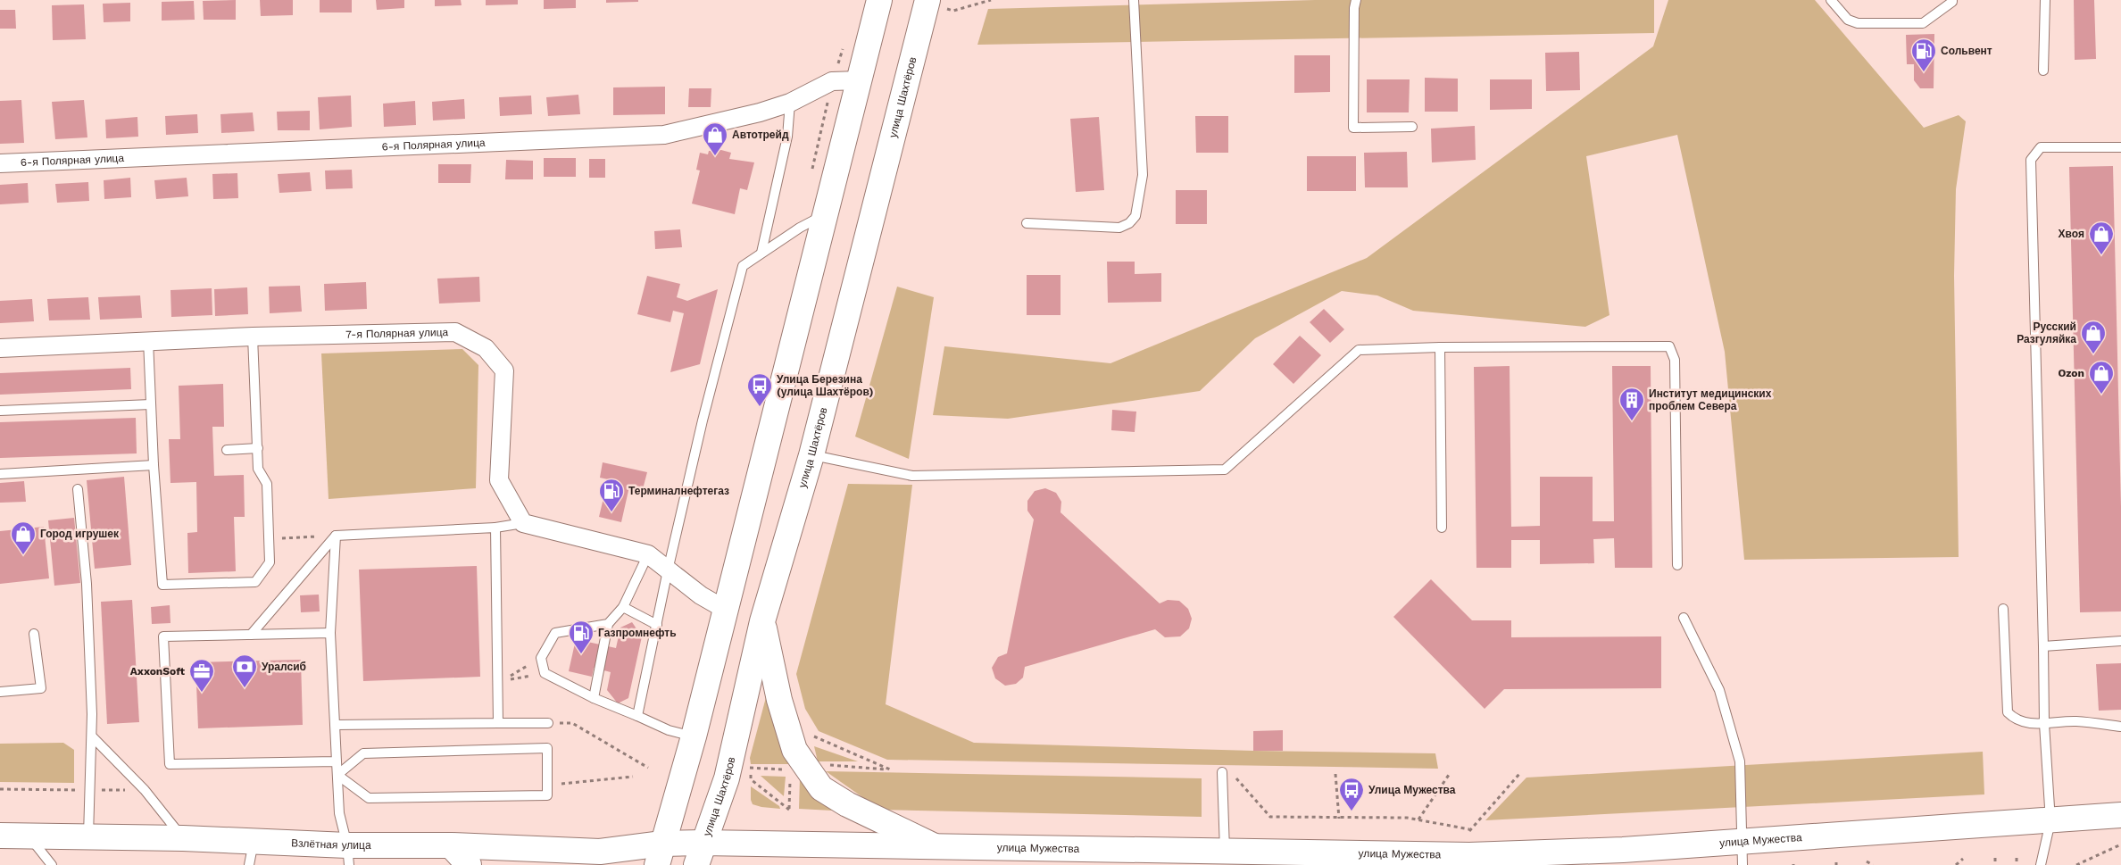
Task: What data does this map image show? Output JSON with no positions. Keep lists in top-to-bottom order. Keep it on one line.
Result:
{"streets":{"main road":["улица Шахтёров","улица Мужества","Взлётная улица"],"street":["6-я Полярная улица","7-я Полярная улица"]},"crossings":[["улица Шахтёров","улица Мужества"],["улица Мужества","Взлётная улица"]],"places":{"fuel station":["Сольвент","Терминалнефтегаз","Газпромнефть"],"shop":["Автотрейд","Хвоя","Русский Разгуляйка","Ozon","Город игрушек"],"bus stop":["Улица Березина (улица Шахтёров)","Улица Мужества"],"building":["Институт медицинских проблем Севера"],"bank":["Уралсиб"],"office":["AxxonSoft"]}}
